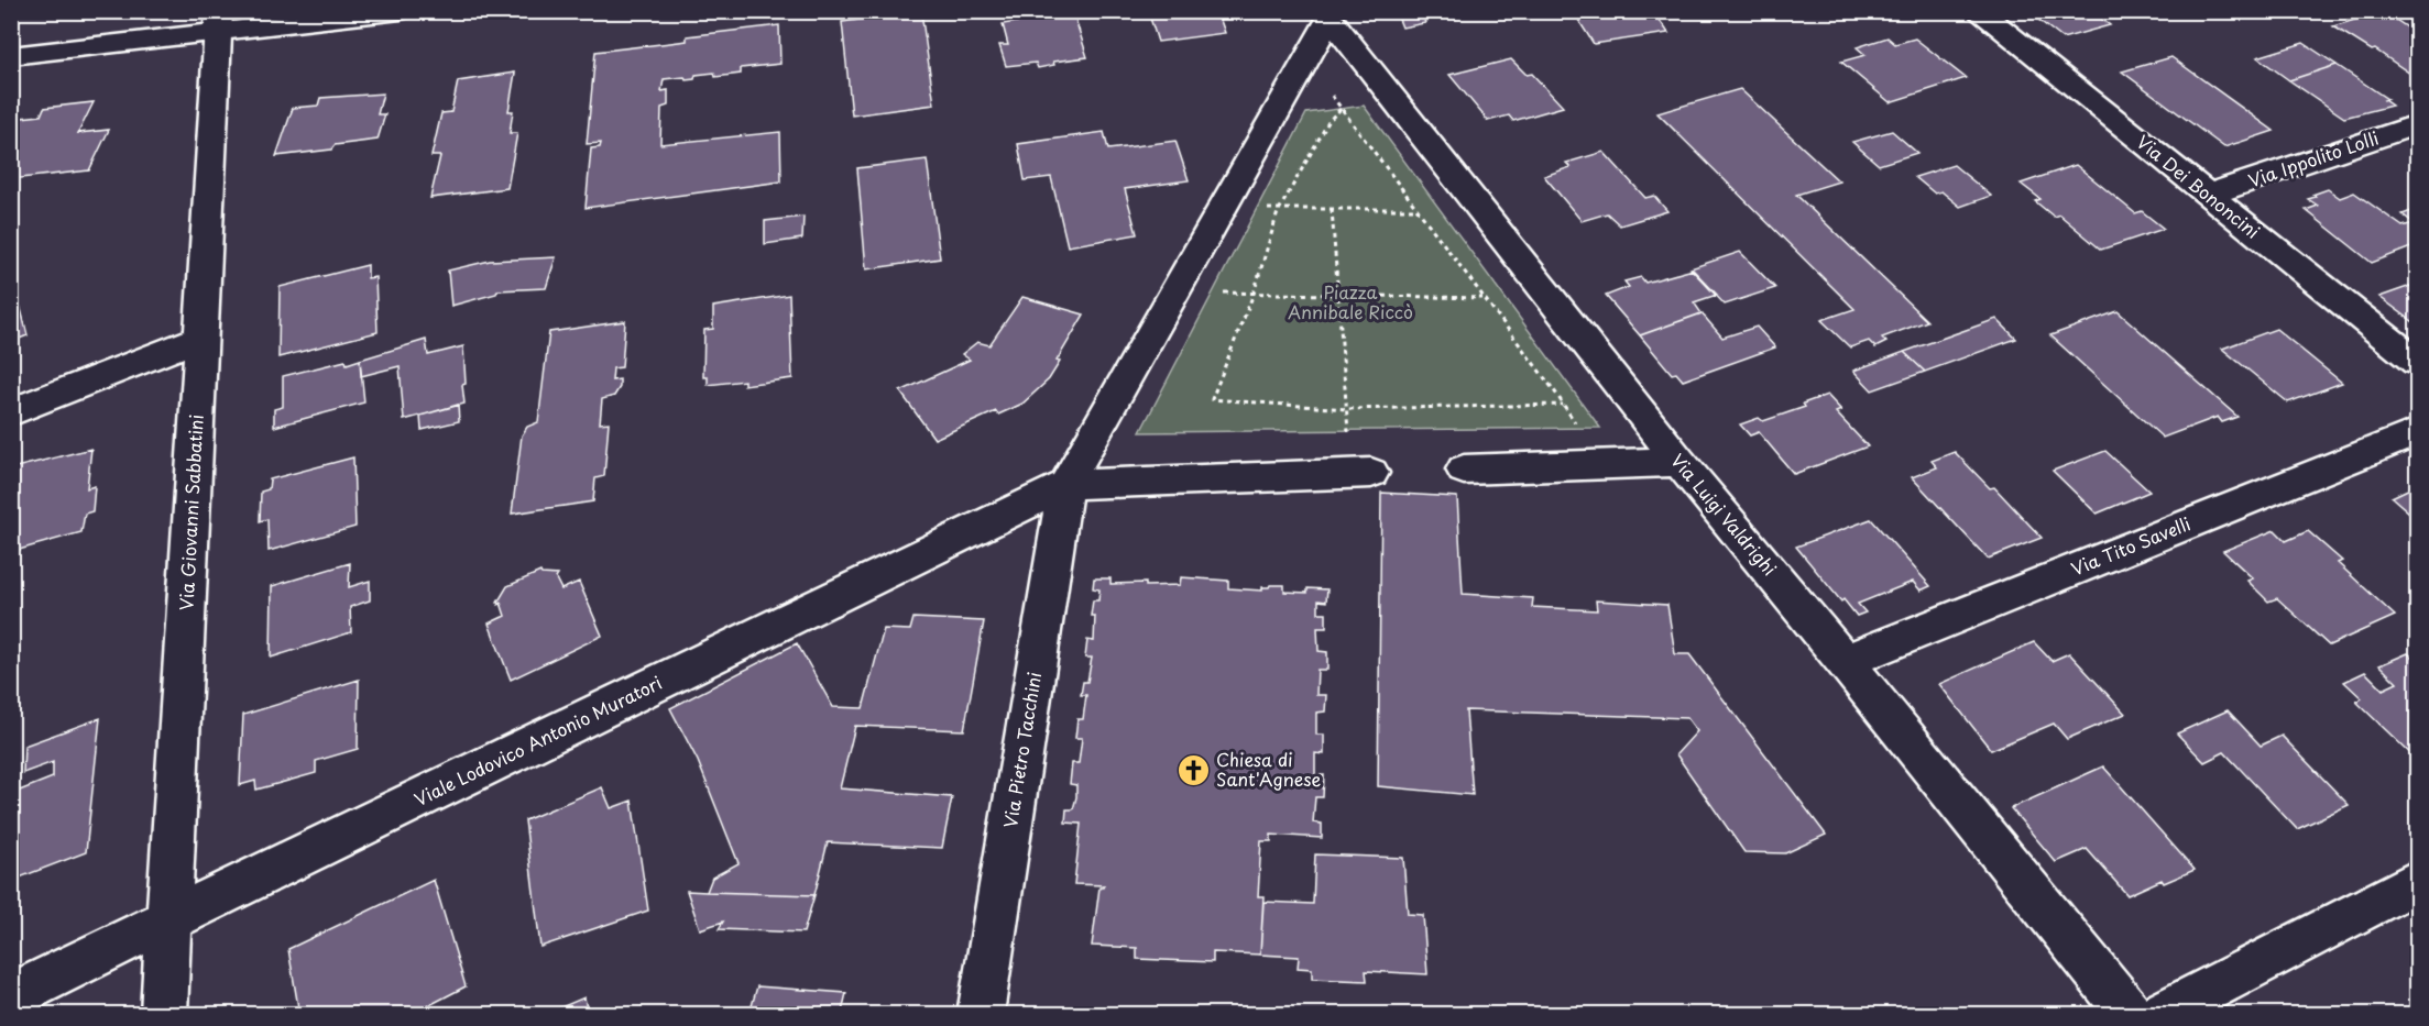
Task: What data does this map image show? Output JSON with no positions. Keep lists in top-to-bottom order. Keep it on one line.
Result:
{"streets":{"street":["Via Ippolito Lolli","Via Dei Bononcini","Via Giovanni Sabbatini","Via Luigi Valdrighi","Via Tito Savelli","Viale Lodovico Antonio Muratori","Via Pietro Tacchini"]},"crossings":[["Via Ippolito Lolli","Via Dei Bononcini"],["Via Giovanni Sabbatini","Viale Lodovico Antonio Muratori"],["Via Luigi Valdrighi","Via Tito Savelli"],["Viale Lodovico Antonio Muratori","Via Pietro Tacchini"]],"parks":["Piazza Annibale Riccò"],"places":{"church":["Chiesa di Sant'Agnese"]}}
